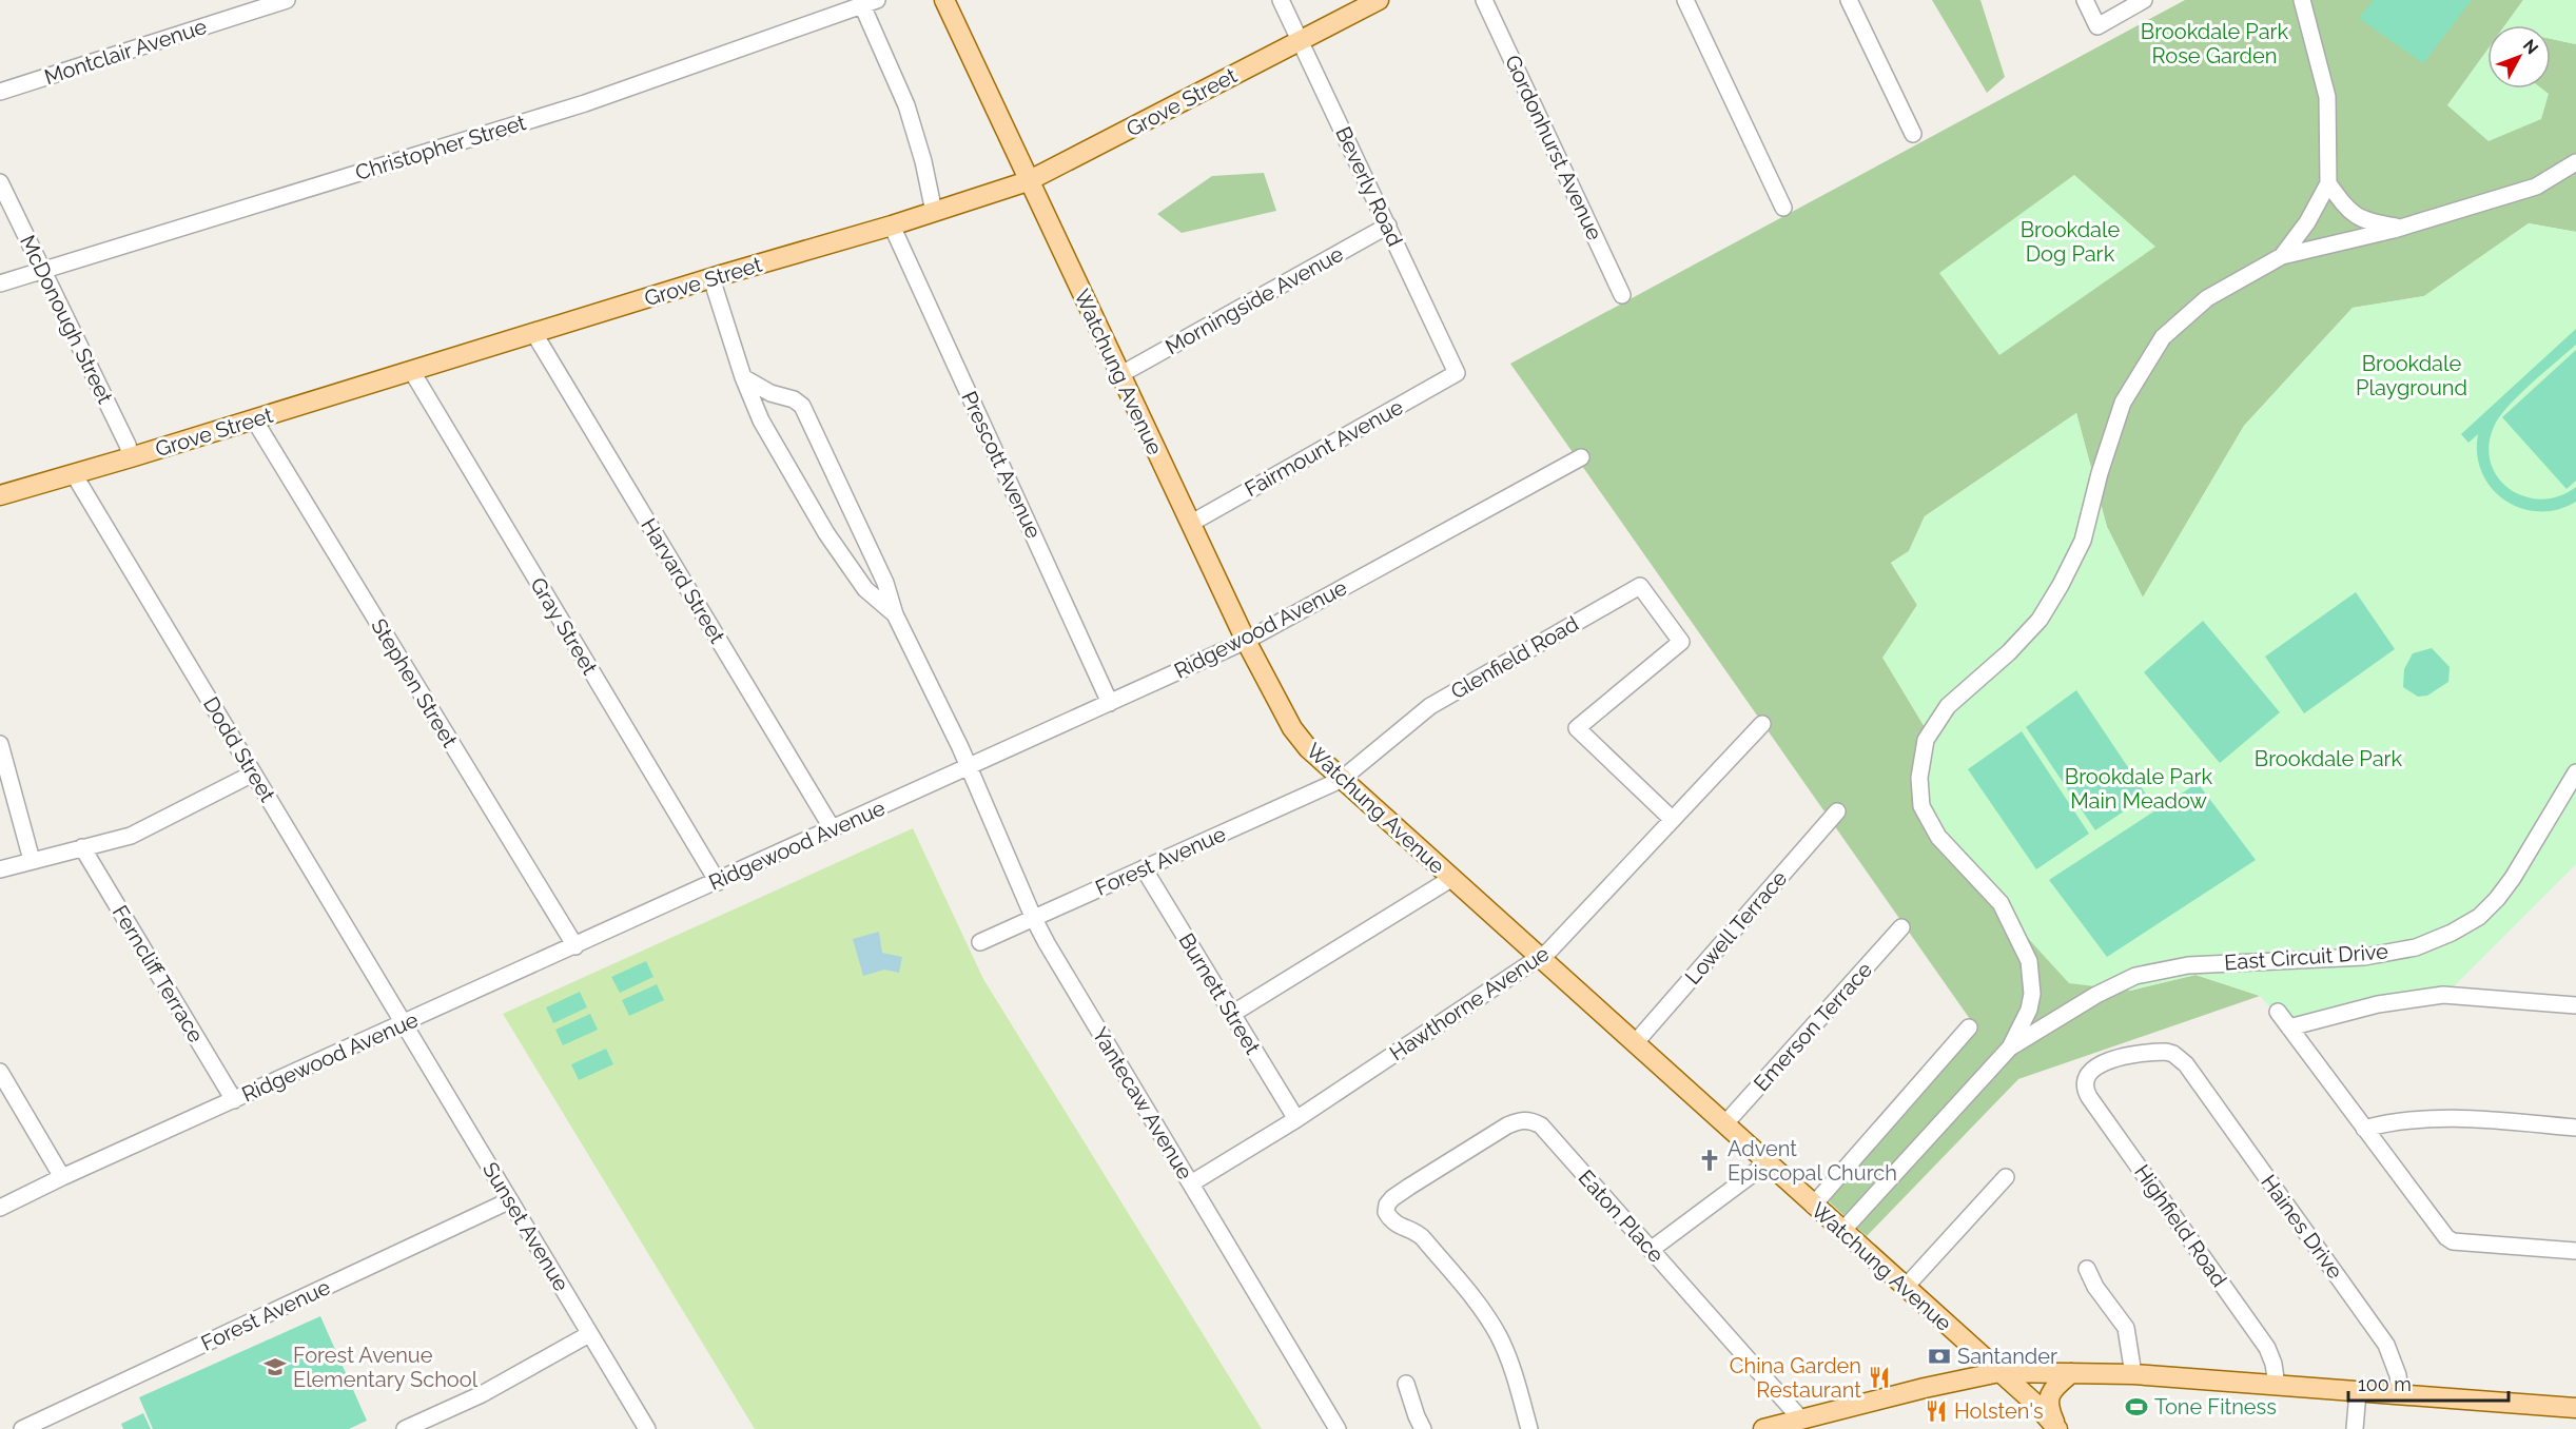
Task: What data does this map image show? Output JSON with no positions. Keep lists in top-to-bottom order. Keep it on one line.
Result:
{"streets":{"main road":["Grove Street","Watchung Avenue"],"street":["Montclair Avenue","Christopher Street","Gordonhurst Avenue","Beverly Road","Morningside Avenue","McDonough Street","Fairmount Avenue","Prescott Avenue","Harvard Street","Gray Street","Ridgewood Avenue","Glenfield Road","Stephen Street","Dodd Street","Forest Avenue","Lowell Terrace","East Circuit Drive","Ferncliff Terrace","Burnett Street","Hawthorne Avenue","Emerson Terrace","Yantecaw Avenue","Eaton Place","Highfield Road","Sunset Avenue","Haines Drive"]},"crossings":[["Grove Street","Beverly Road"],["Grove Street","McDonough Street"],["Grove Street","Watchung Avenue"],["Grove Street","Prescott Avenue"],["Grove Street","Harvard Street"],["Grove Street","Gray Street"],["Grove Street","Stephen Street"],["Grove Street","Dodd Street"],["Christopher Street","McDonough Street"],["Beverly Road","Morningside Avenue"],["Beverly Road","Fairmount Avenue"],["Morningside Avenue","Watchung Avenue"],["Watchung Avenue","Fairmount Avenue"],["Watchung Avenue","Ridgewood Avenue"],["Watchung Avenue","Glenfield Road"],["Watchung Avenue","Forest Avenue"],["Watchung Avenue","Lowell Terrace"],["Watchung Avenue","Hawthorne Avenue"],["Watchung Avenue","Emerson Terrace"],["Prescott Avenue","Ridgewood Avenue"],["Harvard Street","Ridgewood Avenue"],["Gray Street","Ridgewood Avenue"],["Ridgewood Avenue","Stephen Street"],["Ridgewood Avenue","Dodd Street"],["Ridgewood Avenue","Ferncliff Terrace"],["Ridgewood Avenue","Yantecaw Avenue"],["Ridgewood Avenue","Sunset Avenue"],["Glenfield Road","Forest Avenue"],["Glenfield Road","Hawthorne Avenue"],["Dodd Street","Sunset Avenue"],["Forest Avenue","Burnett Street"],["Forest Avenue","Yantecaw Avenue"],["Forest Avenue","Sunset Avenue"],["Burnett Street","Hawthorne Avenue"],["Hawthorne Avenue","Yantecaw Avenue"],["Highfield Road","Haines Drive"]],"parks":["Brookdale Park Rose Garden","Brookdale Dog Park","Brookdale Playground","Brookdale Park","Brookdale Park Main Meadow"],"places":{"church":["Advent Episcopal Church"],"bank":["Santander"],"school or university":["Forest Avenue Elementary School"],"restaurant":["China Garden Restaurant","Holsten's"],"sports":["Tone Fitness"]},"scale_bar":"100 m","north":"top right"}
